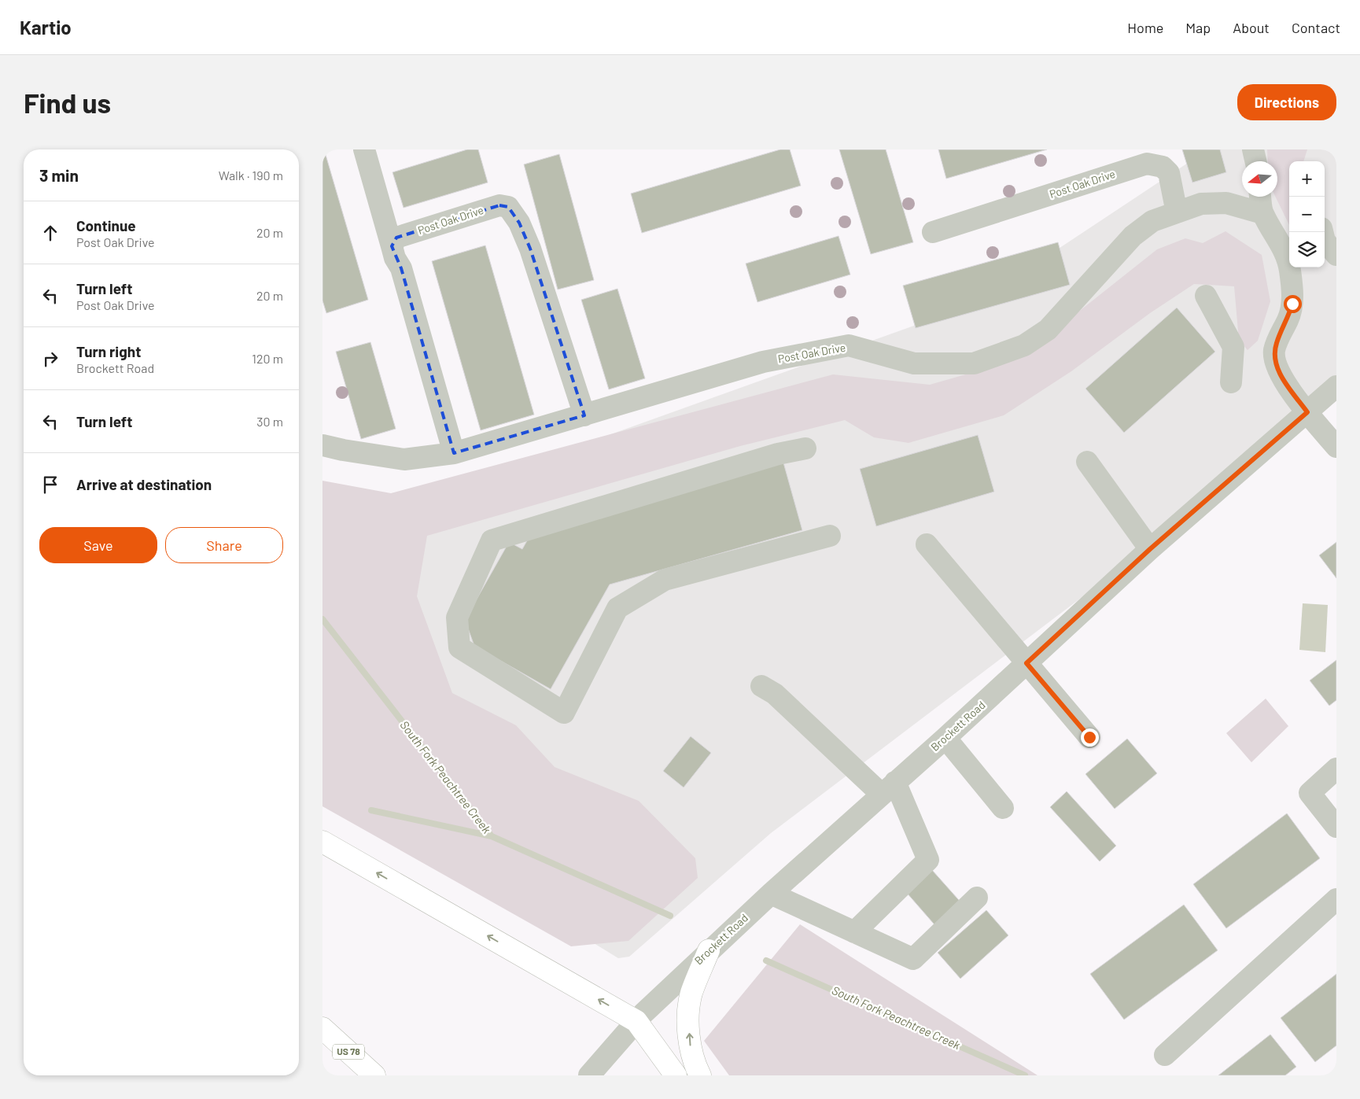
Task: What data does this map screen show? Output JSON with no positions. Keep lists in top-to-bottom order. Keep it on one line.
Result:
{"streets":{"highway":["US 78"],"street":["Post Oak Drive","Brockett Road"]},"water":["South Fork Peachtree Creek"],"north":"left","page":{"header":"Kartio","nav":["Home","Map","About","Contact"],"buttons":["Directions",["Save","Share"]],"title":"Find us","heading":["3 min","Walk · 190 m"],"map_buttons":["+","−"],"list":[["Continue","Post Oak Drive","20 m"],["Turn left","Post Oak Drive","20 m"],["Turn right","Brockett Road","120 m"],["Turn left","30 m"],"Arrive at destination"]}}
